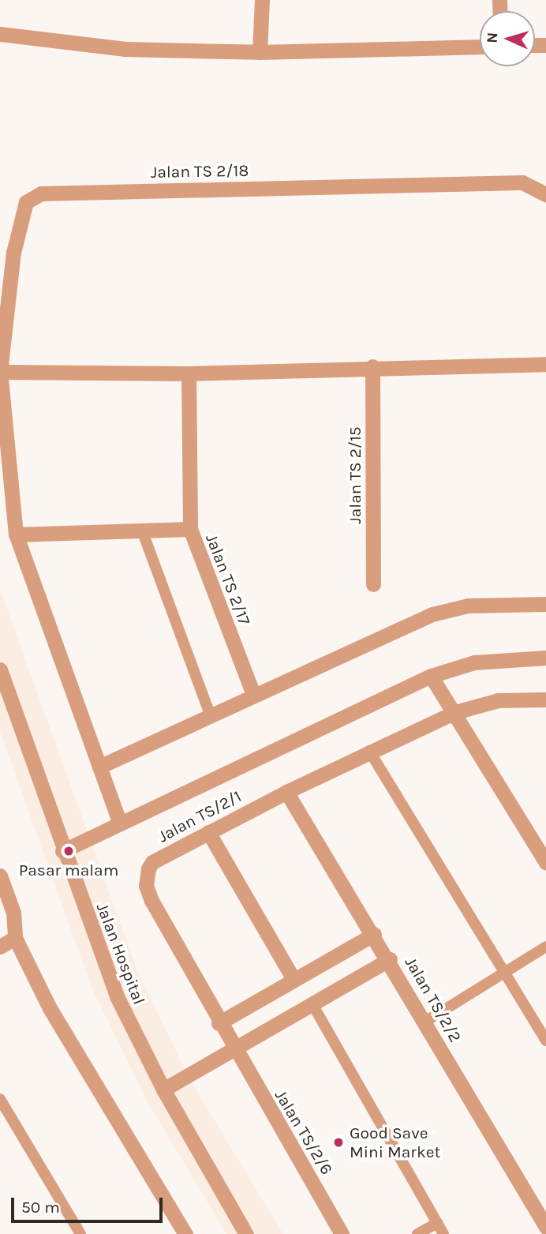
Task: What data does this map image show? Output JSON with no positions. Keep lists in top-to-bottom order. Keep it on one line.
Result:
{"streets":{"street":["Jalan TS 2/18","Jalan TS 2/15","Jalan TS 2/17","Jalan TS/2/1","Jalan Hospital","Jalan TS/2/2","Jalan TS/2/6"]},"crossings":[["Jalan TS/2/1","Jalan TS/2/2"],["Jalan TS/2/1","Jalan TS/2/6"]],"places":["Pasar malam","Good Save Mini Market"],"scale_bar":"50 m","north":"left"}
